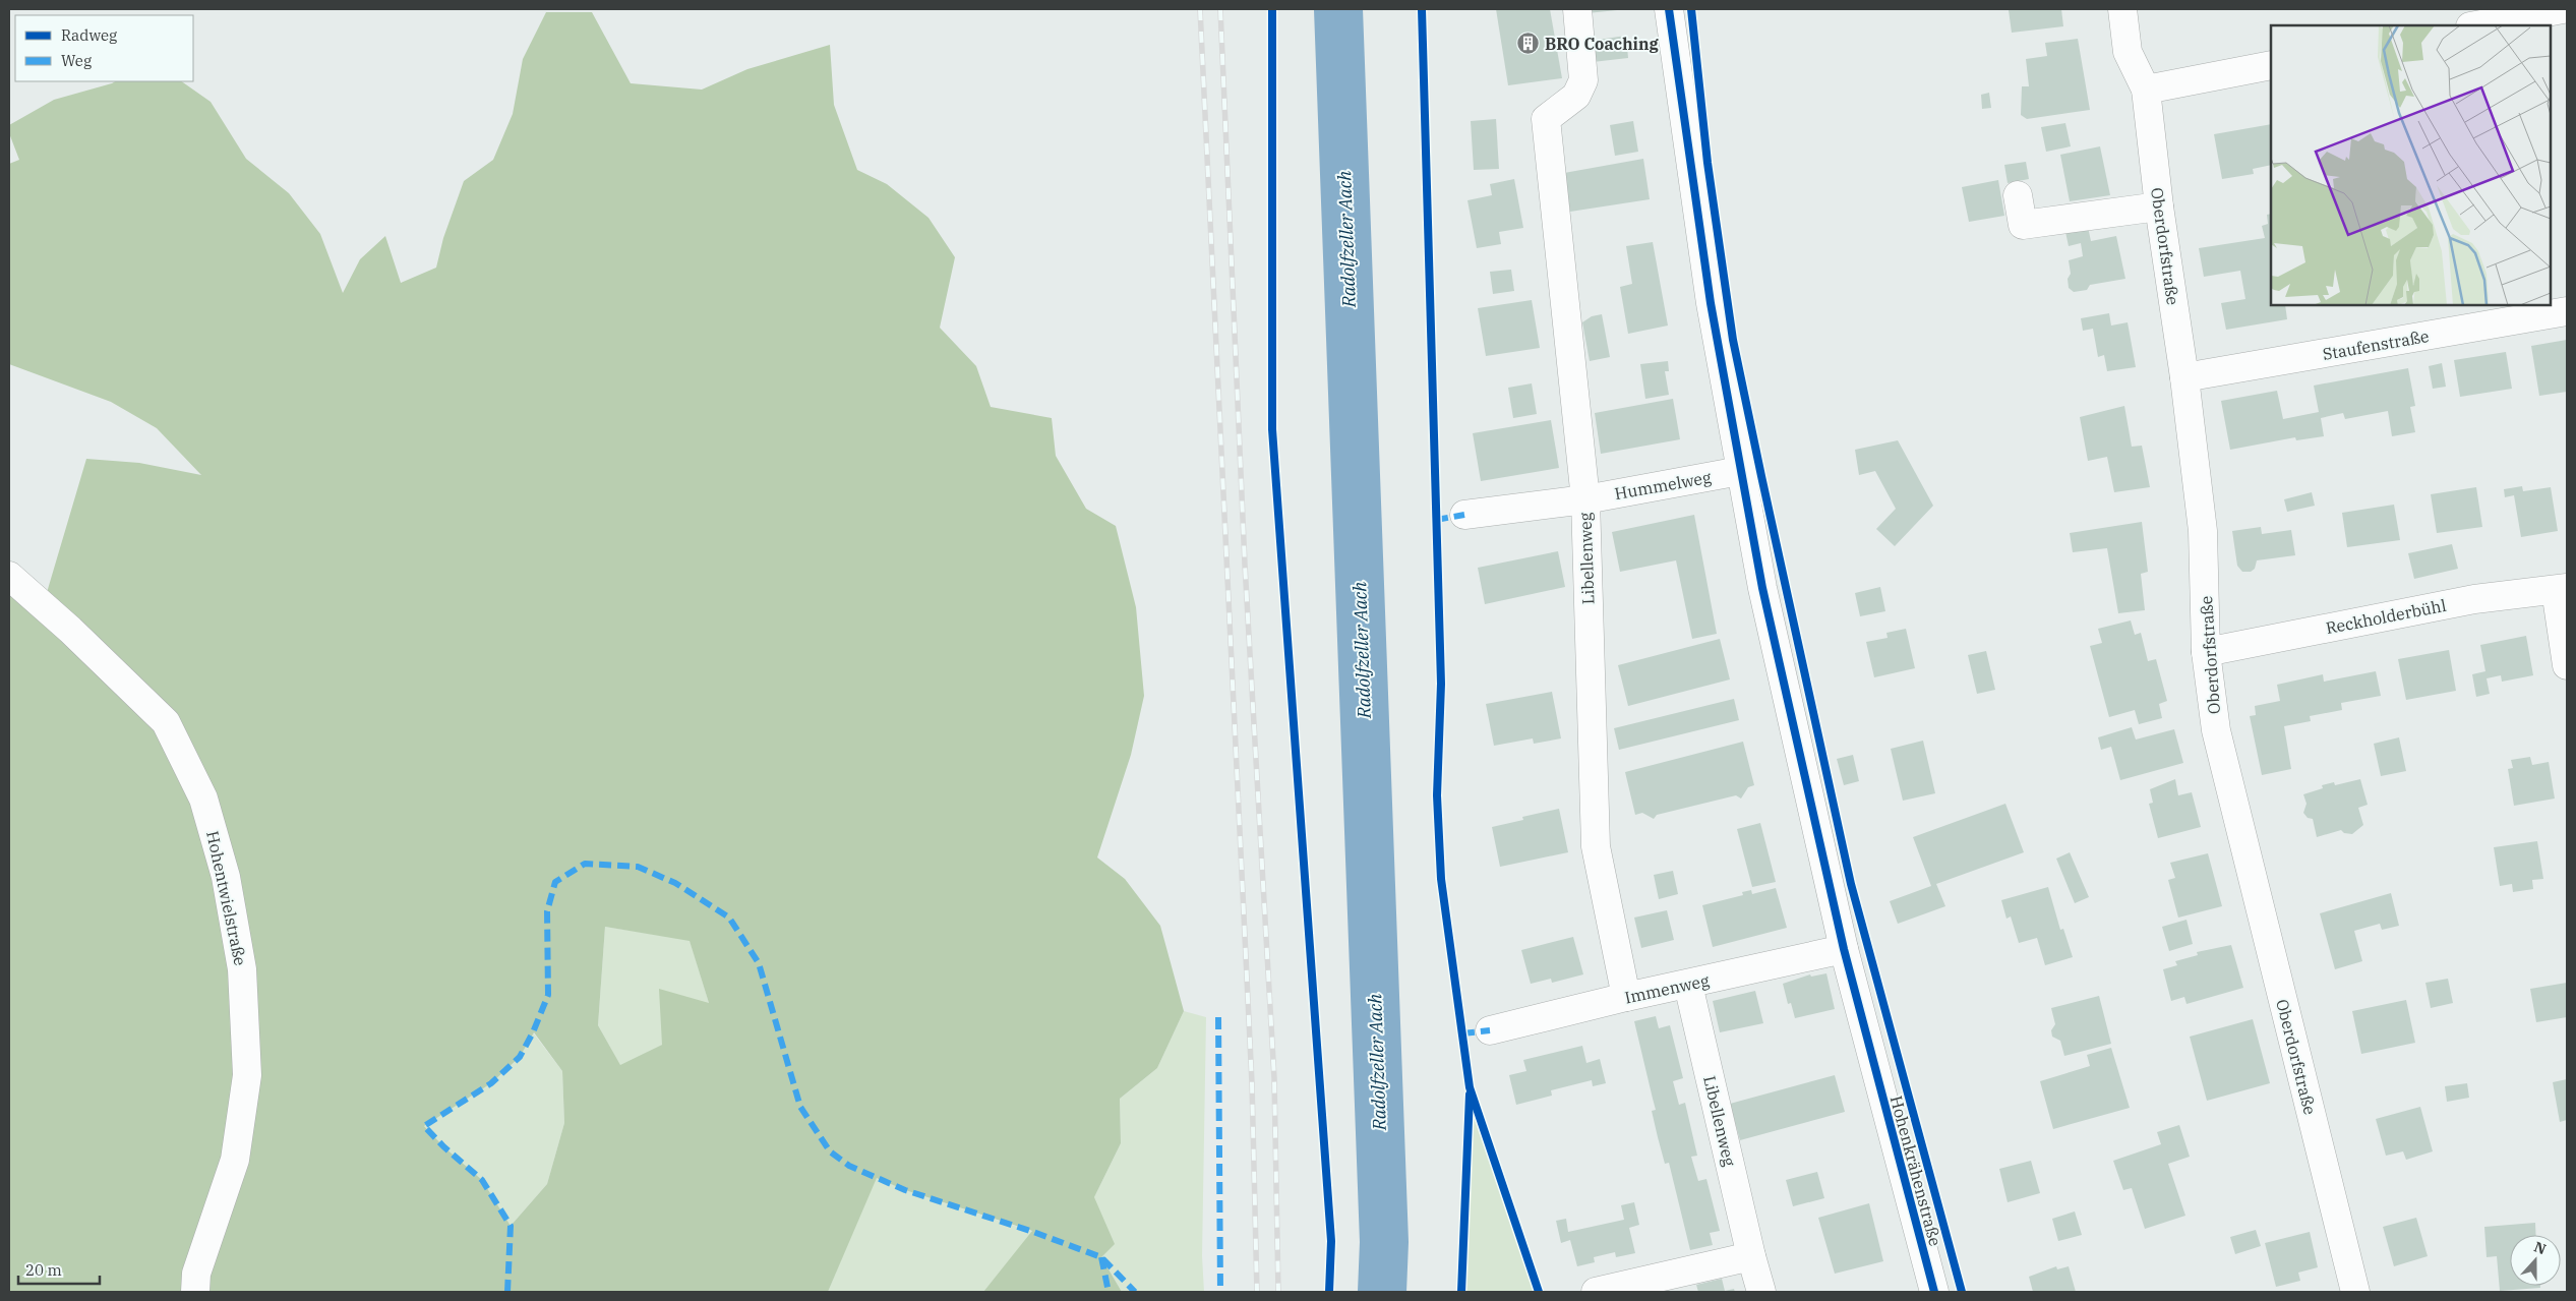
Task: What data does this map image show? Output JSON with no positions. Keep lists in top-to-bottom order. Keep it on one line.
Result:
{"streets":{"street":["Oberdorfstraße","Staufenstraße","Hummelweg","Libellenweg","Reckholderbühl","Hohentwielstraße","Immenweg","Hohenkrähenstraße"]},"crossings":[["Oberdorfstraße","Staufenstraße"],["Oberdorfstraße","Reckholderbühl"],["Hummelweg","Libellenweg"],["Hummelweg","Hohenkrähenstraße"],["Libellenweg","Immenweg"],["Immenweg","Hohenkrähenstraße"]],"water":["Radolfzeller Aach"],"places":{"building":["BRO Coaching"]},"legend":["Radweg","Weg"],"scale_bar":"20 m","north":"top"}
